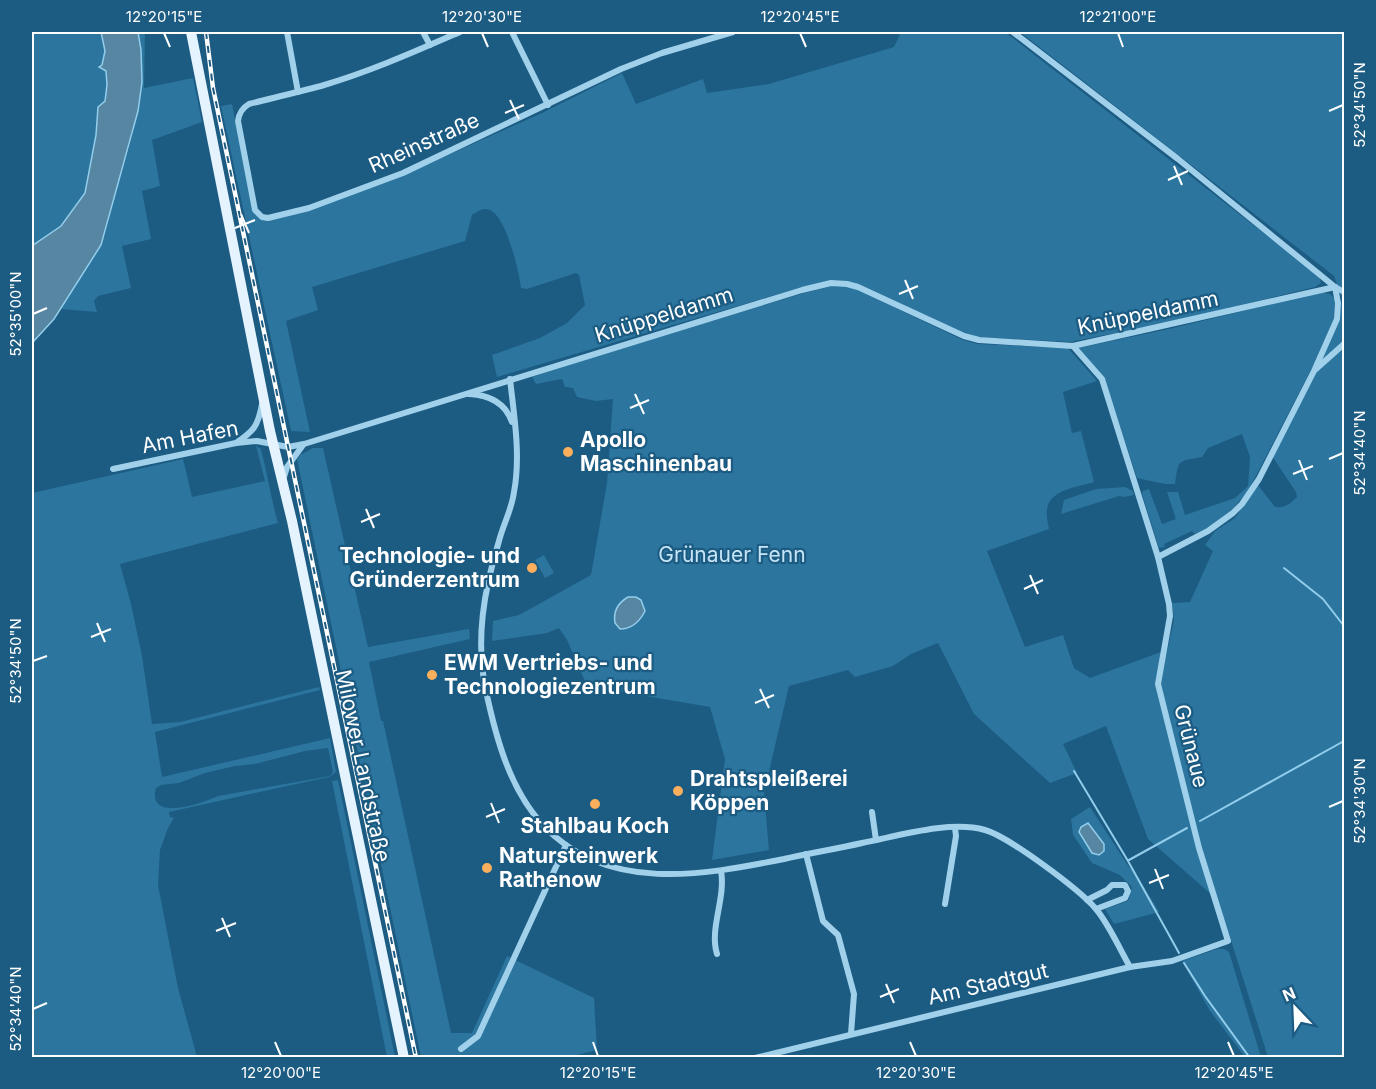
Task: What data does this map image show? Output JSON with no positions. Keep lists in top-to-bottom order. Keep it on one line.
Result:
{"streets":{"main road":["Milower Landstraße"],"street":["Rheinstraße","Knüppeldamm","Am Hafen","Grünaue","Am Stadtgut"]},"crossings":[["Knüppeldamm","Grünaue"],["Am Hafen","Milower Landstraße"],["Grünaue","Am Stadtgut"]],"parks":["Grünauer Fenn"],"places":["Apollo Maschinenbau","Technologie- und Gründerzentrum","EWM Vertriebs- und Technologiezentrum","Drahtspleißerei Köppen","Stahlbau Koch","Natursteinwerk Rathenow"],"north":"top left","coordinates":["12°20'15\"E","12°20'30\"E","12°20'45\"E","12°21'00\"E","52°34'50\"N","52°35'00\"N","52°34'40\"N","52°34'30\"N","12°20'00\"E"]}
